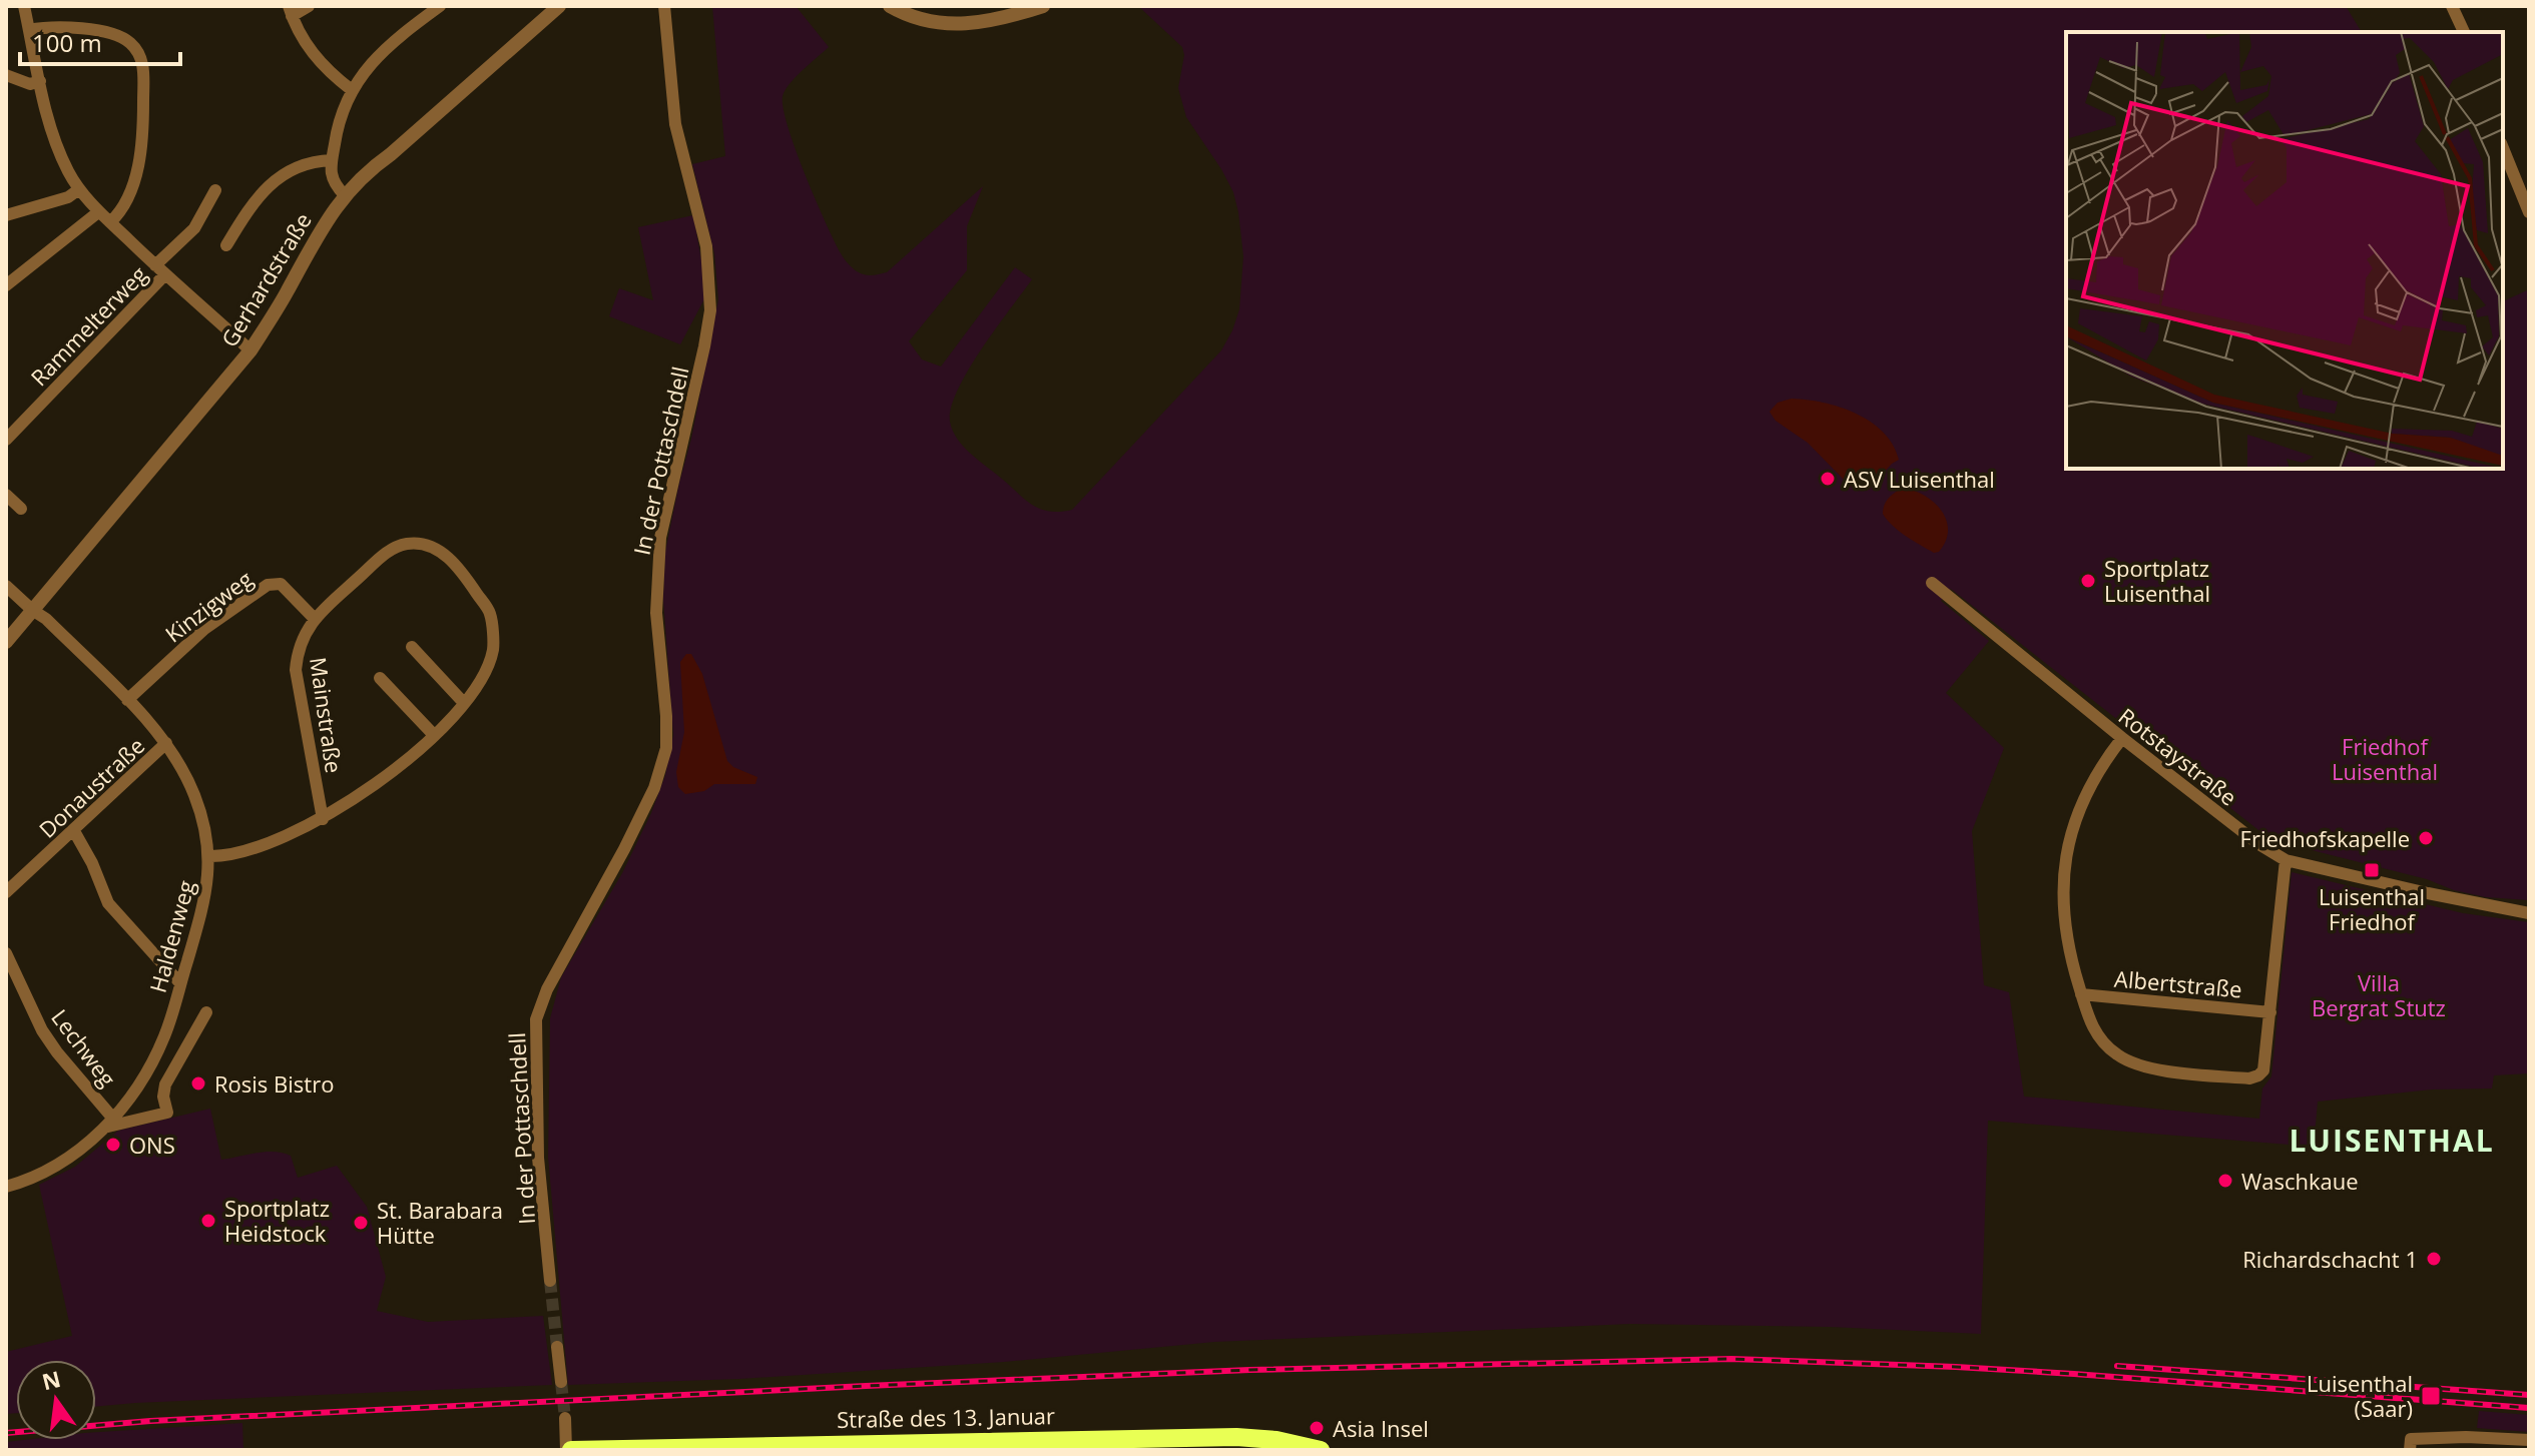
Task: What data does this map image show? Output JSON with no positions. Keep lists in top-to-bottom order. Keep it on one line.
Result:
{"streets":{"main road":["Straße des 13. Januar"],"street":["Gerhardstraße","Rammelterweg","In der Pottaschdell","Kinzigweg","Mainstraße","Rotstaystraße","Donaustraße","Haldenweg","Albertstraße","Lechweg"]},"crossings":[["Gerhardstraße","Haldenweg"],["Kinzigweg","Mainstraße"],["Kinzigweg","Haldenweg"],["Mainstraße","Haldenweg"],["Rotstaystraße","Albertstraße"],["Donaustraße","Haldenweg"],["Haldenweg","Lechweg"]],"districts":["LUISENTHAL"],"parks":["Friedhof Luisenthal","Villa Bergrat Stutz"],"places":{"other":["ASV Luisenthal","Sportplatz Luisenthal","Friedhofskapelle","Rosis Bistro","ONS","Waschkaue","Sportplatz Heidstock","St. Barabara Hütte","Richardschacht 1","Asia Insel"],"transit":["Luisenthal Friedhof","Luisenthal (Saar)"]},"scale_bar":"100 m","north":"top"}
